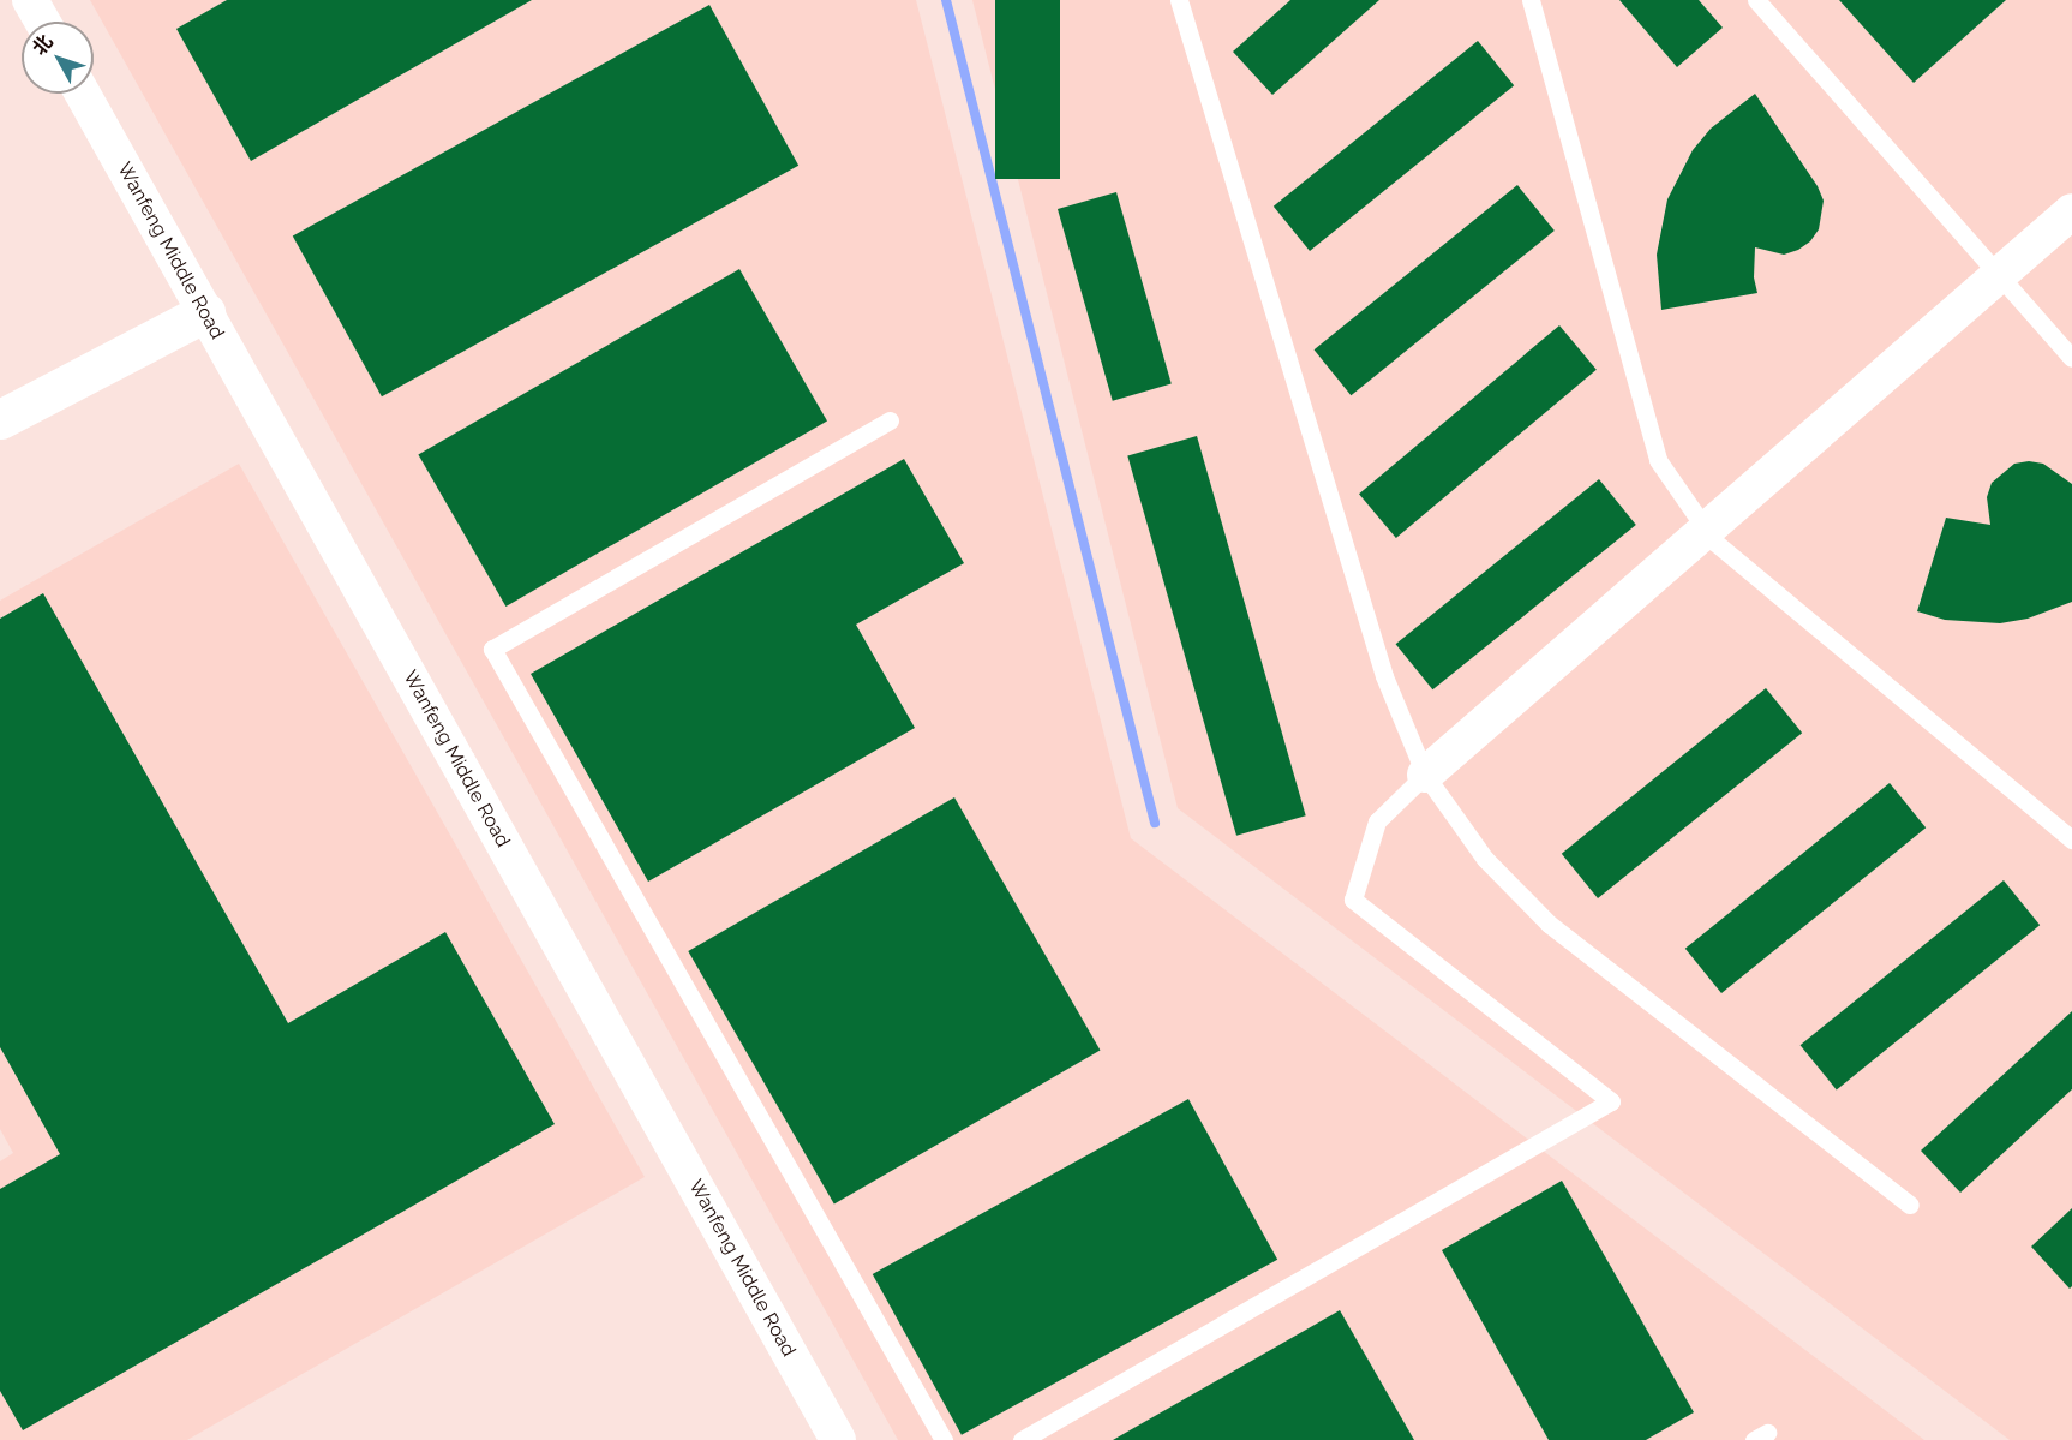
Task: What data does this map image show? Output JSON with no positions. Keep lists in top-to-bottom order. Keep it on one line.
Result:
{"streets":{"street":["Wanfeng Middle Road"]},"north":"top left"}
